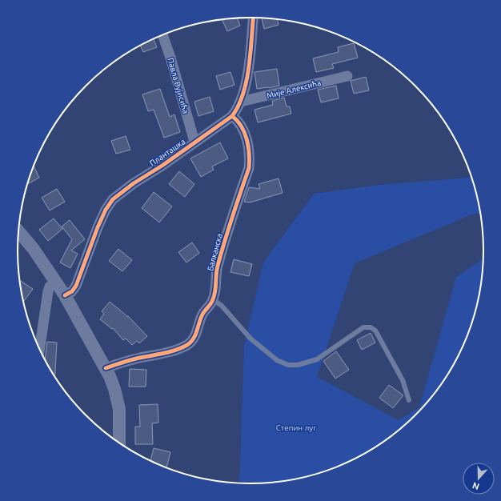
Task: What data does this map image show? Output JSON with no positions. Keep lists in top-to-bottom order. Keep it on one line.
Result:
{"streets":{"street":["Павла Вујисића","Мије Алексића","Планташка","Балканска"]},"crossings":[["Павла Вујисића","Планташка"],["Мије Алексића","Планташка"],["Планташка","Балканска"]],"parks":["Степин луг"],"north":"bottom"}
